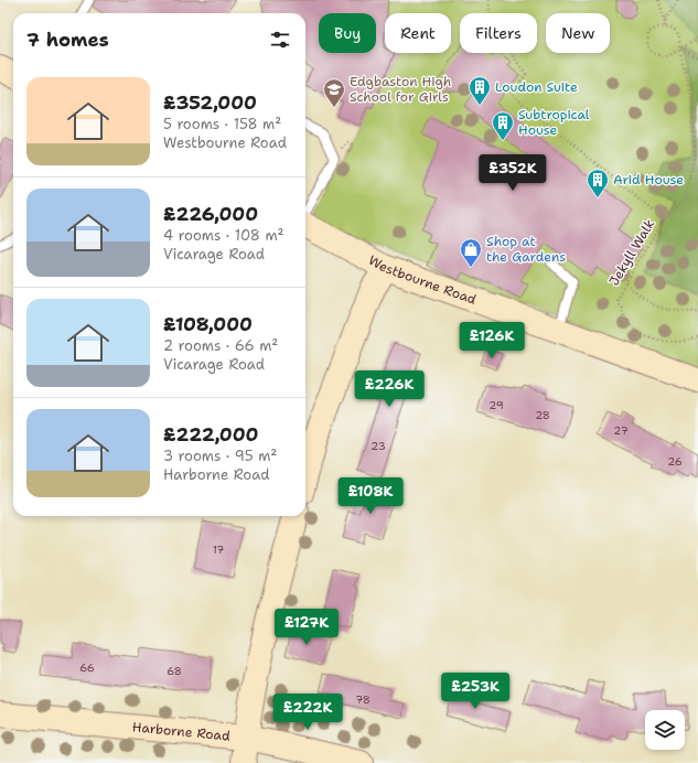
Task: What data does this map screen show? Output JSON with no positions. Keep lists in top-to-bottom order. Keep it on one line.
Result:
{"streets":{"main road":["Westbourne Road","Harborne Road"],"path":["Jekyll Walk"]},"places":{"building":["Loudon Suite","Subtropical House","Arid House"],"school or university":["Edgbaston High School for Girls"],"shop":["Shop at the Gardens"]},"house_numbers":["29","28","27","23","26","17","66","68","78"],"page":{"chip":["Buy","Rent","Filters","New"],"heading":"7 homes","list":[{"name":"£352,000","note":"5 rooms · 158 m² · Westbourne Road"},{"name":"£226,000","note":"4 rooms · 108 m² · Vicarage Road"},{"name":"£108,000","note":"2 rooms · 66 m² · Vicarage Road"},{"name":"£222,000","note":"3 rooms · 95 m² · Harborne Road"}],"price":["£352K","£126K","£226K","£108K","£127K","£253K","£222K"]}}
